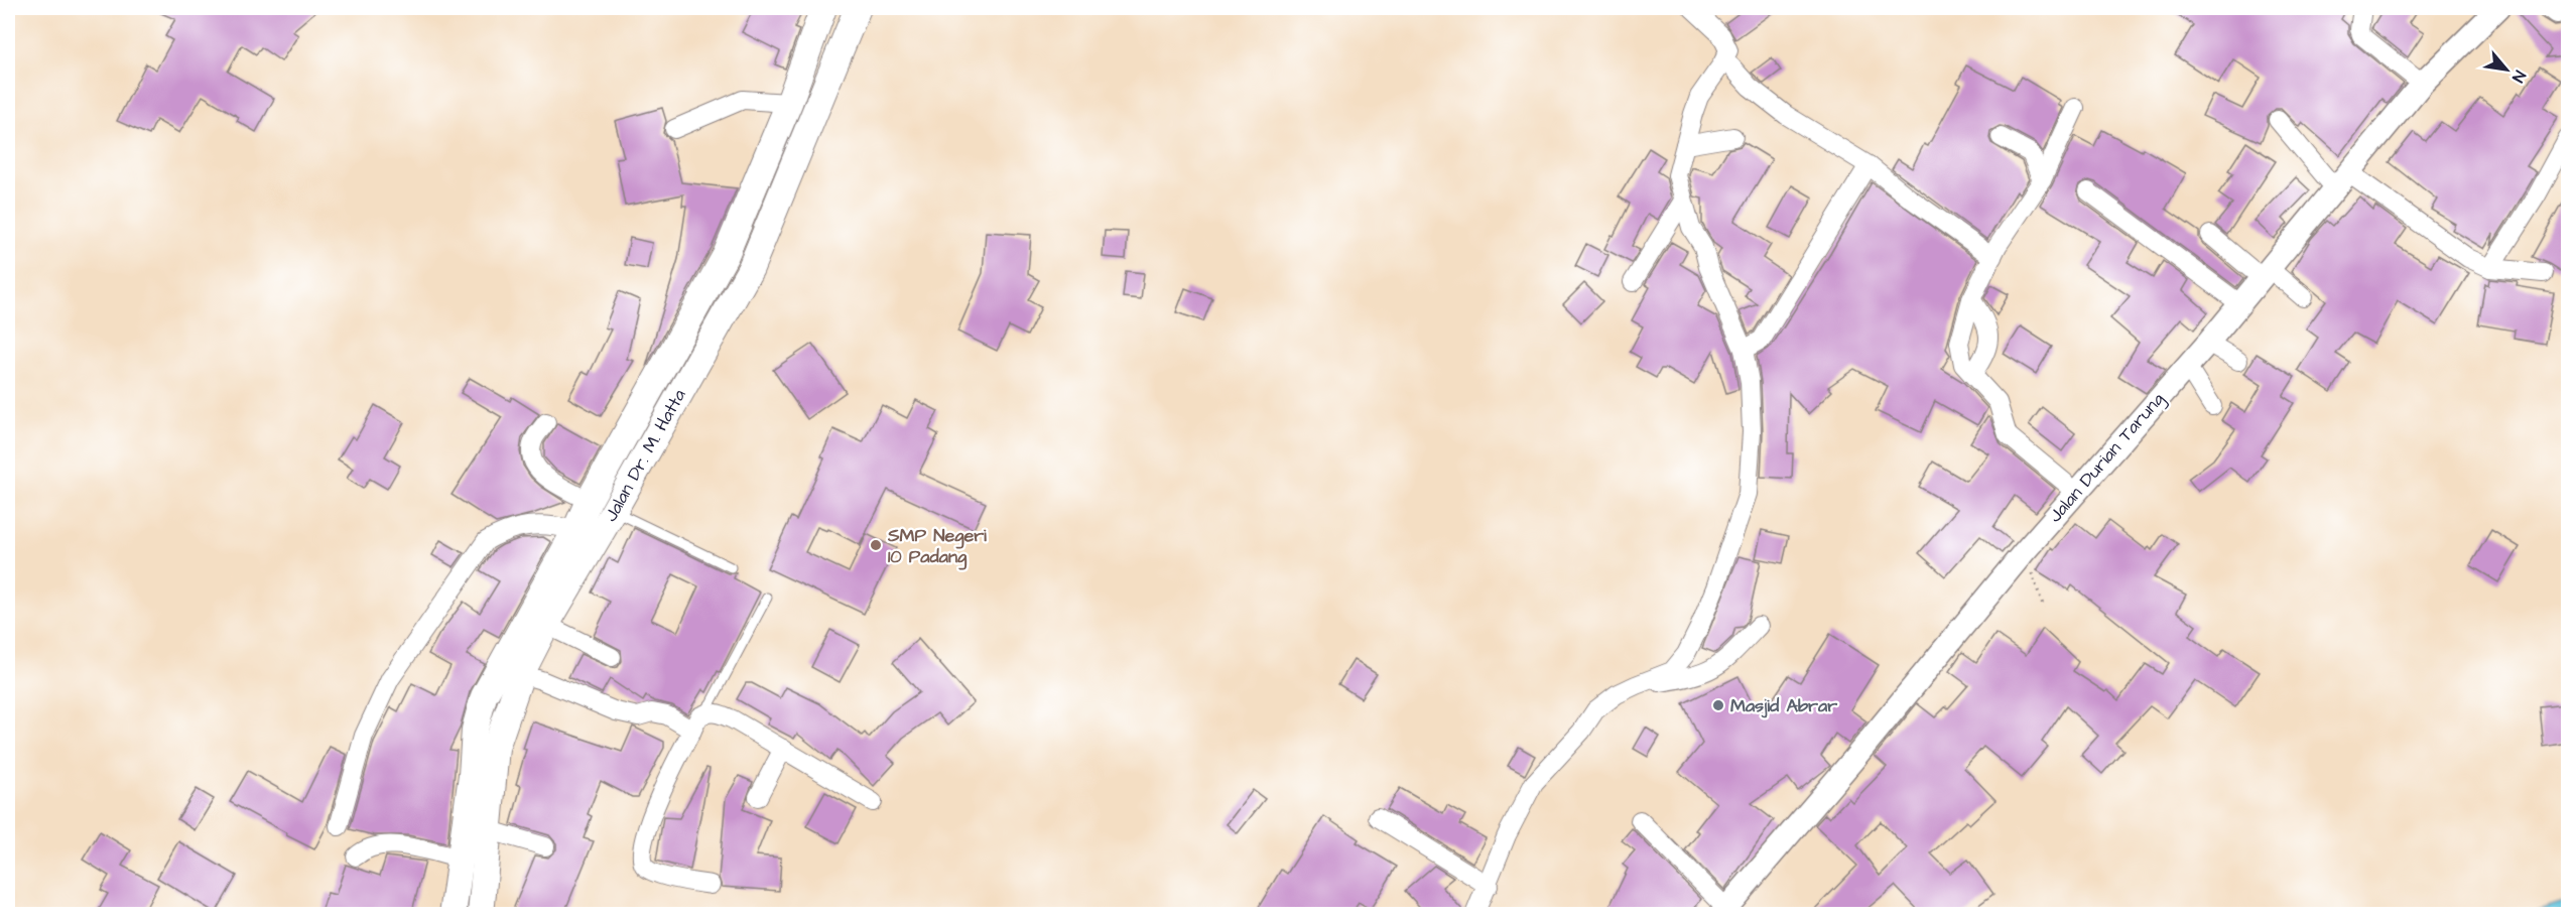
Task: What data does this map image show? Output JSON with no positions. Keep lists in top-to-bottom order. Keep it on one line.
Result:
{"streets":{"main road":["Jalan Dr. M. Hatta"],"street":["Jalan Durian Tarung"]},"places":["SMP Negeri 10 Padang","Masjid Abrar"],"north":"bottom right"}
